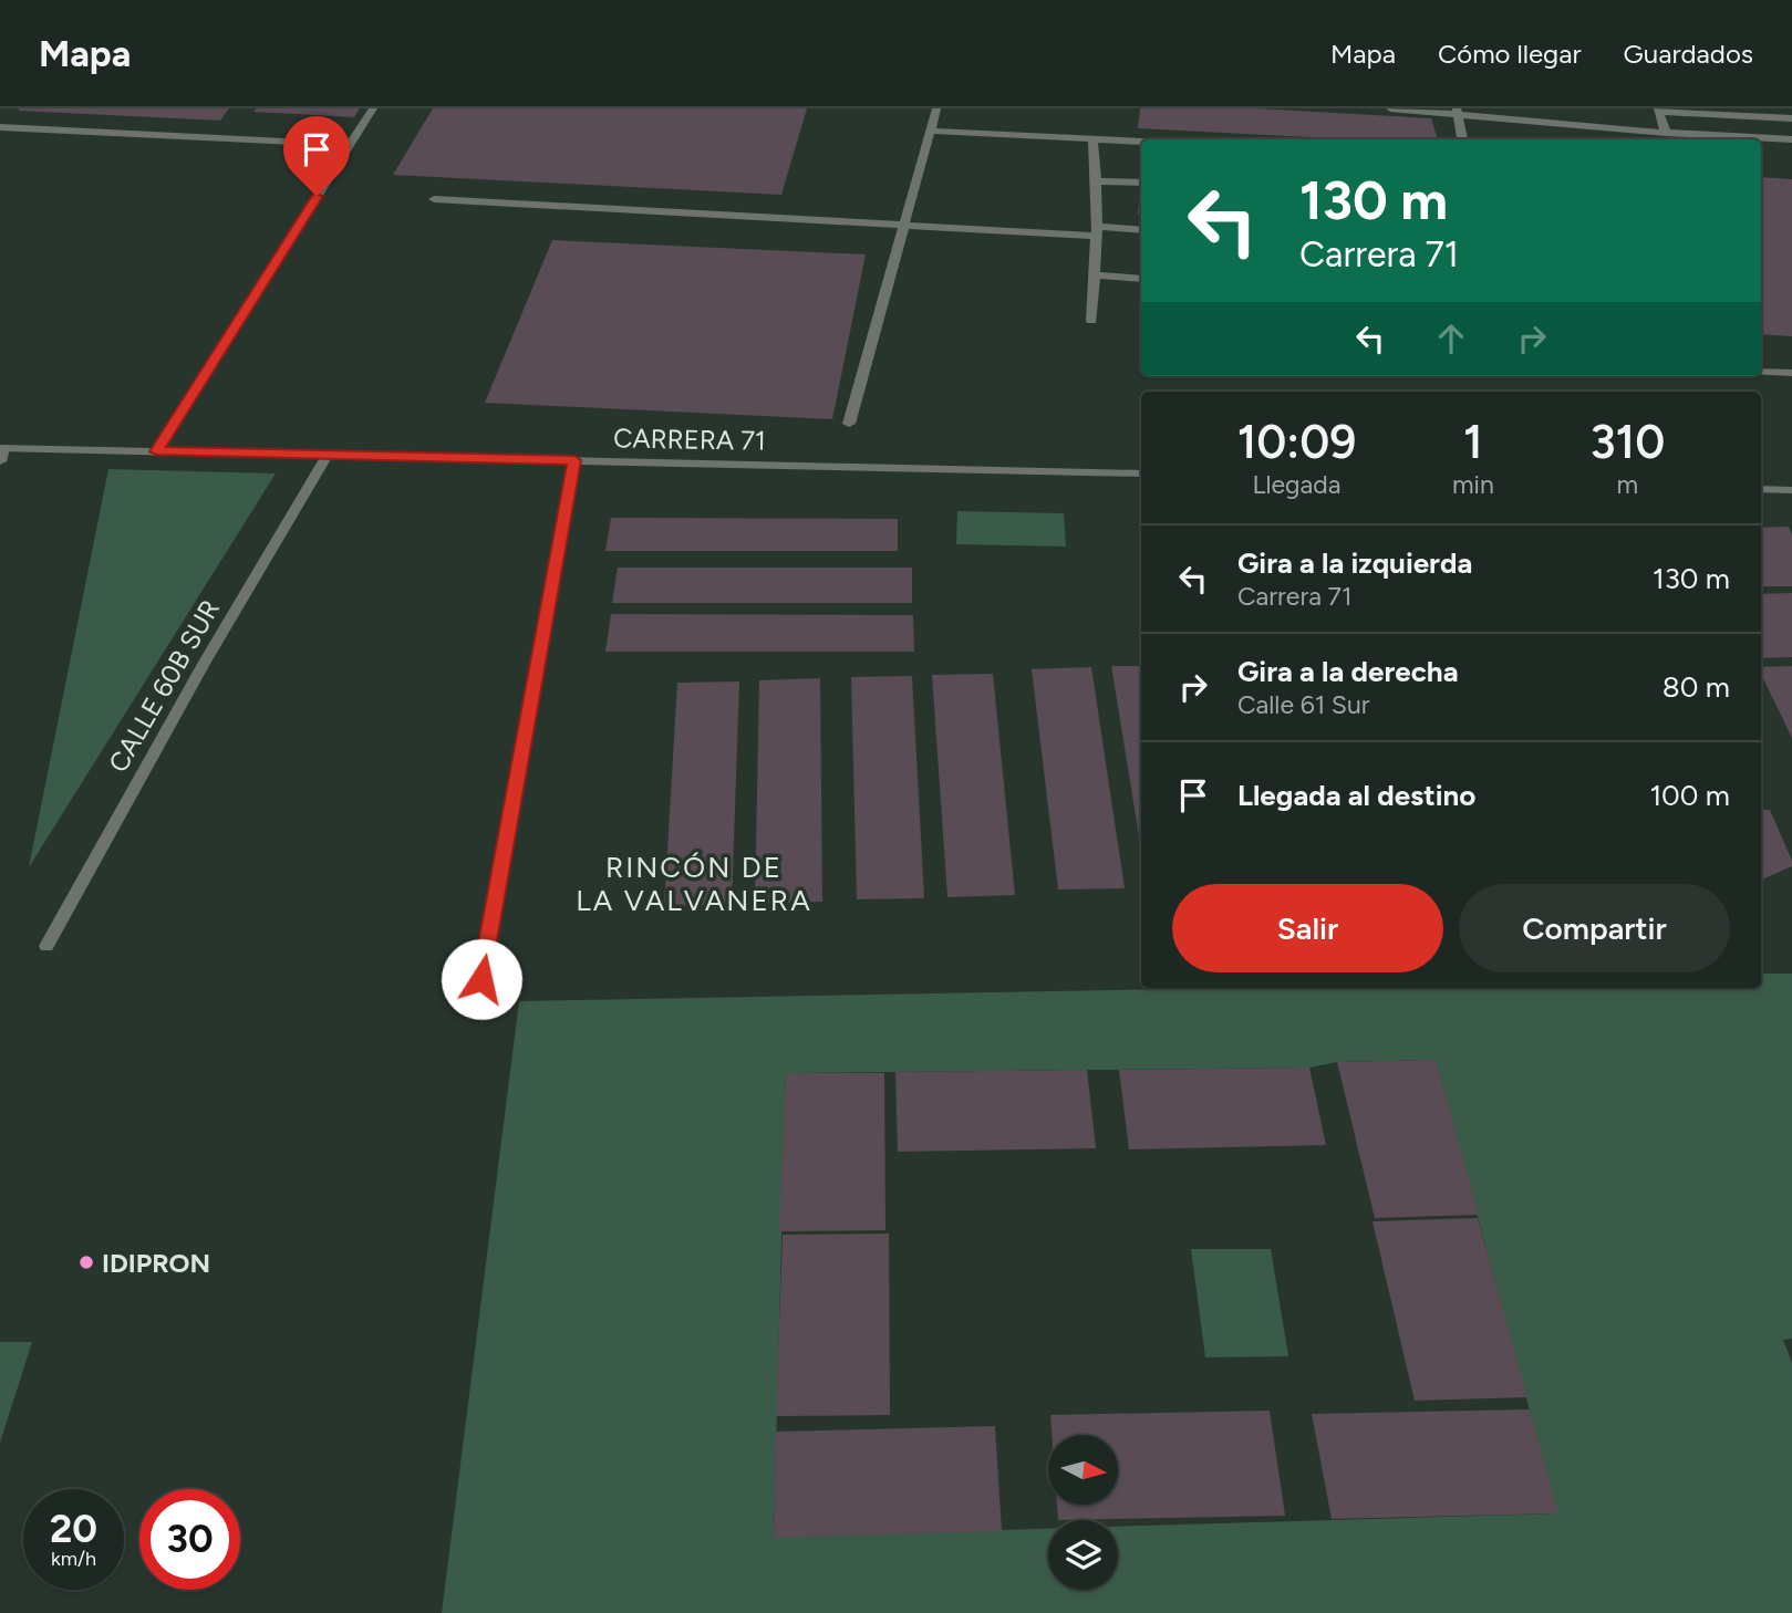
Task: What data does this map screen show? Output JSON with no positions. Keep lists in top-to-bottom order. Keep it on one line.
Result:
{"streets":{"street":["CARRERA 71","CALLE 60B SUR"]},"crossings":[["CARRERA 71","CALLE 60B SUR"]],"districts":["RINCÓN DE LA VALVANERA"],"places":["IDIPRON"],"north":"right","page":{"header":"Mapa","nav":["Mapa","Cómo llegar","Guardados"],"turn":["130 m","Carrera 71"],"eta":["10:09","Llegada","1","min","310","m"],"list":[{"name":"Gira a la izquierda","note":"Carrera 71","value":"130 m"},{"name":"Gira a la derecha","note":"Calle 61 Sur","value":"80 m"},{"name":"Llegada al destino","value":"100 m"}],"buttons":["Salir","Compartir"],"speed":"20 km/h","limit":"30"}}
